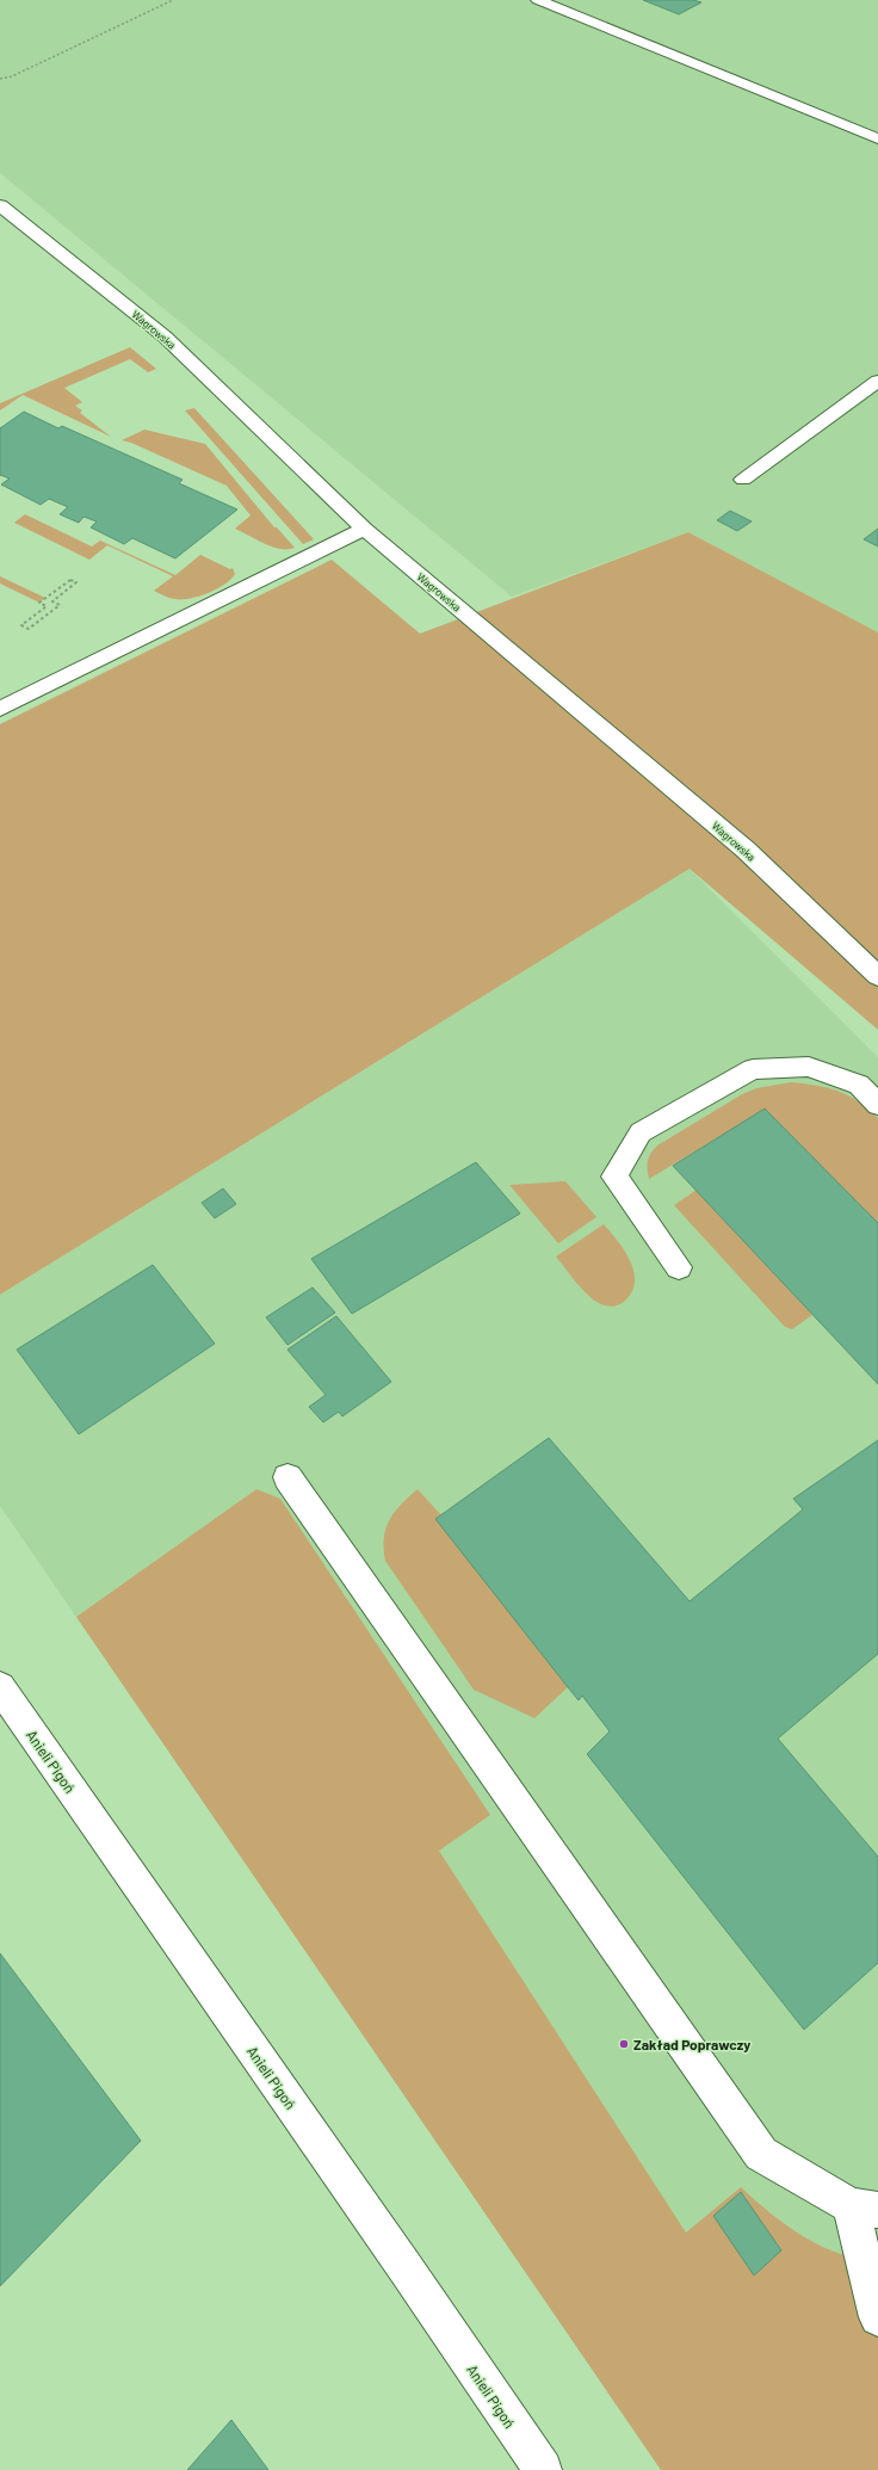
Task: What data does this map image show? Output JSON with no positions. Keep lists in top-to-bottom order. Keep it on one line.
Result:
{"streets":{"street":["Wagrowska","Anieli Pigoń"]},"places":["Zakład Poprawczy"]}
